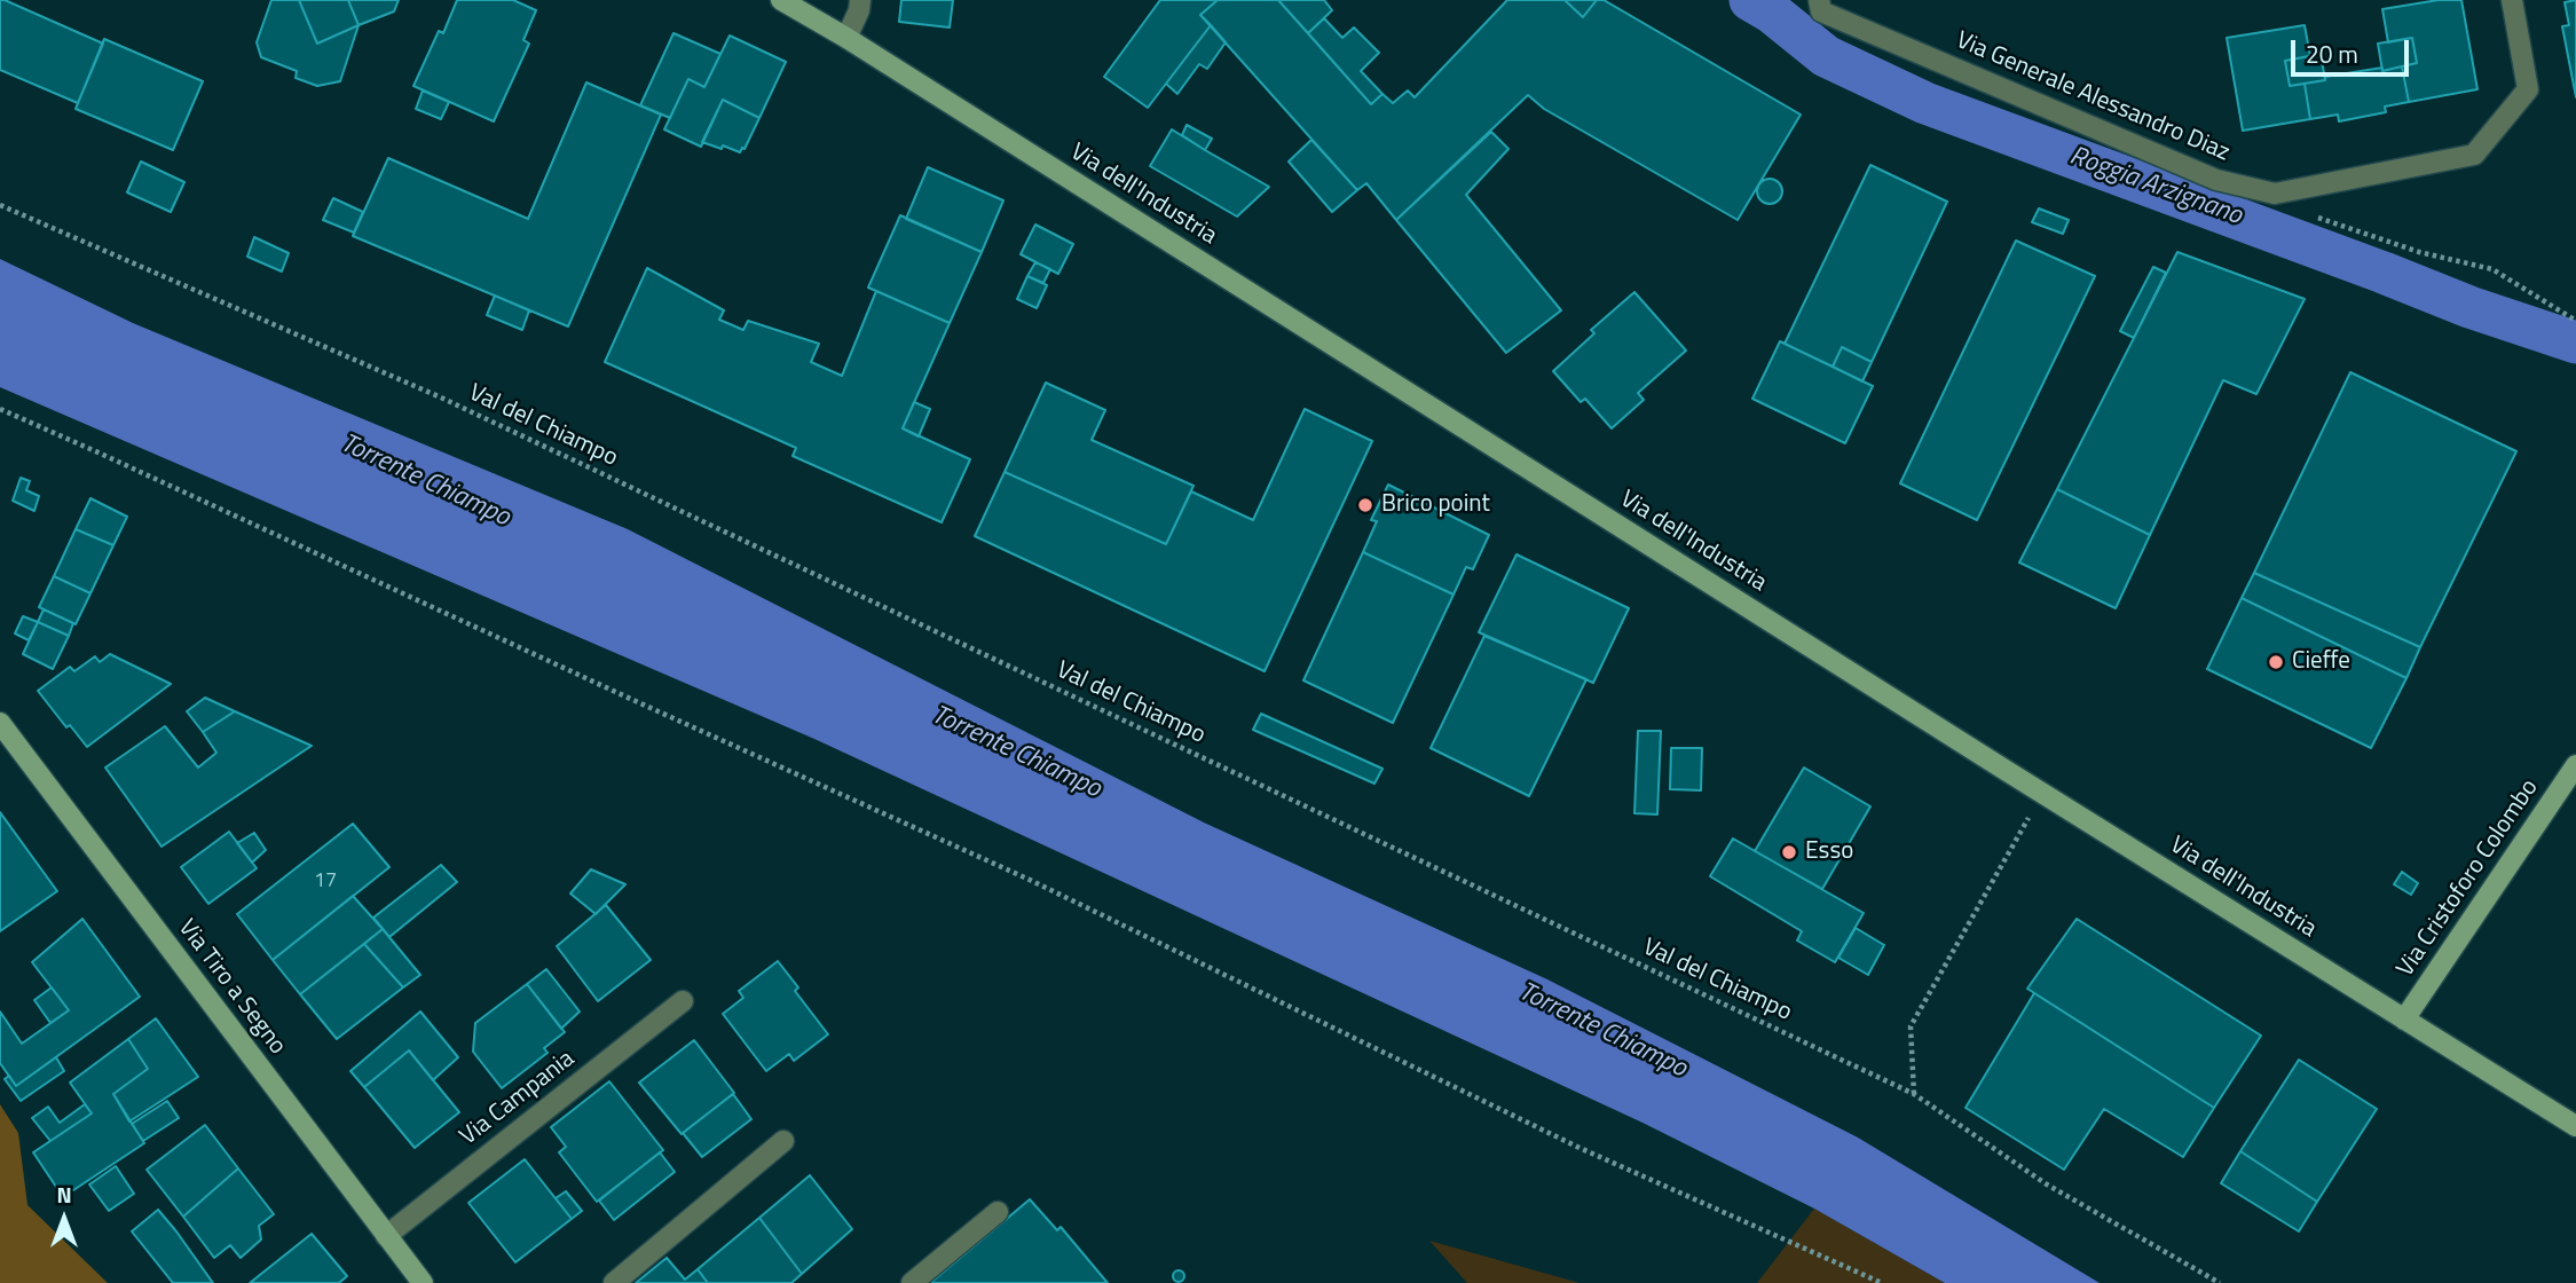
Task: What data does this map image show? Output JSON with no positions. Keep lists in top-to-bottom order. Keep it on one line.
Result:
{"streets":{"main road":["Via dell'Industria","Via Cristoforo Colombo","Via Tiro a Segno"],"street":["Via Generale Alessandro Diaz","Via Campania"],"path":["Val del Chiampo"]},"crossings":[["Via dell'Industria","Via Cristoforo Colombo"],["Via Tiro a Segno","Via Campania"]],"water":["Roggia Arzignano","Torrente Chiampo"],"places":["Brico point","Cieffe","Esso"],"house_numbers":["17"],"scale_bar":"20 m","north":"top"}
